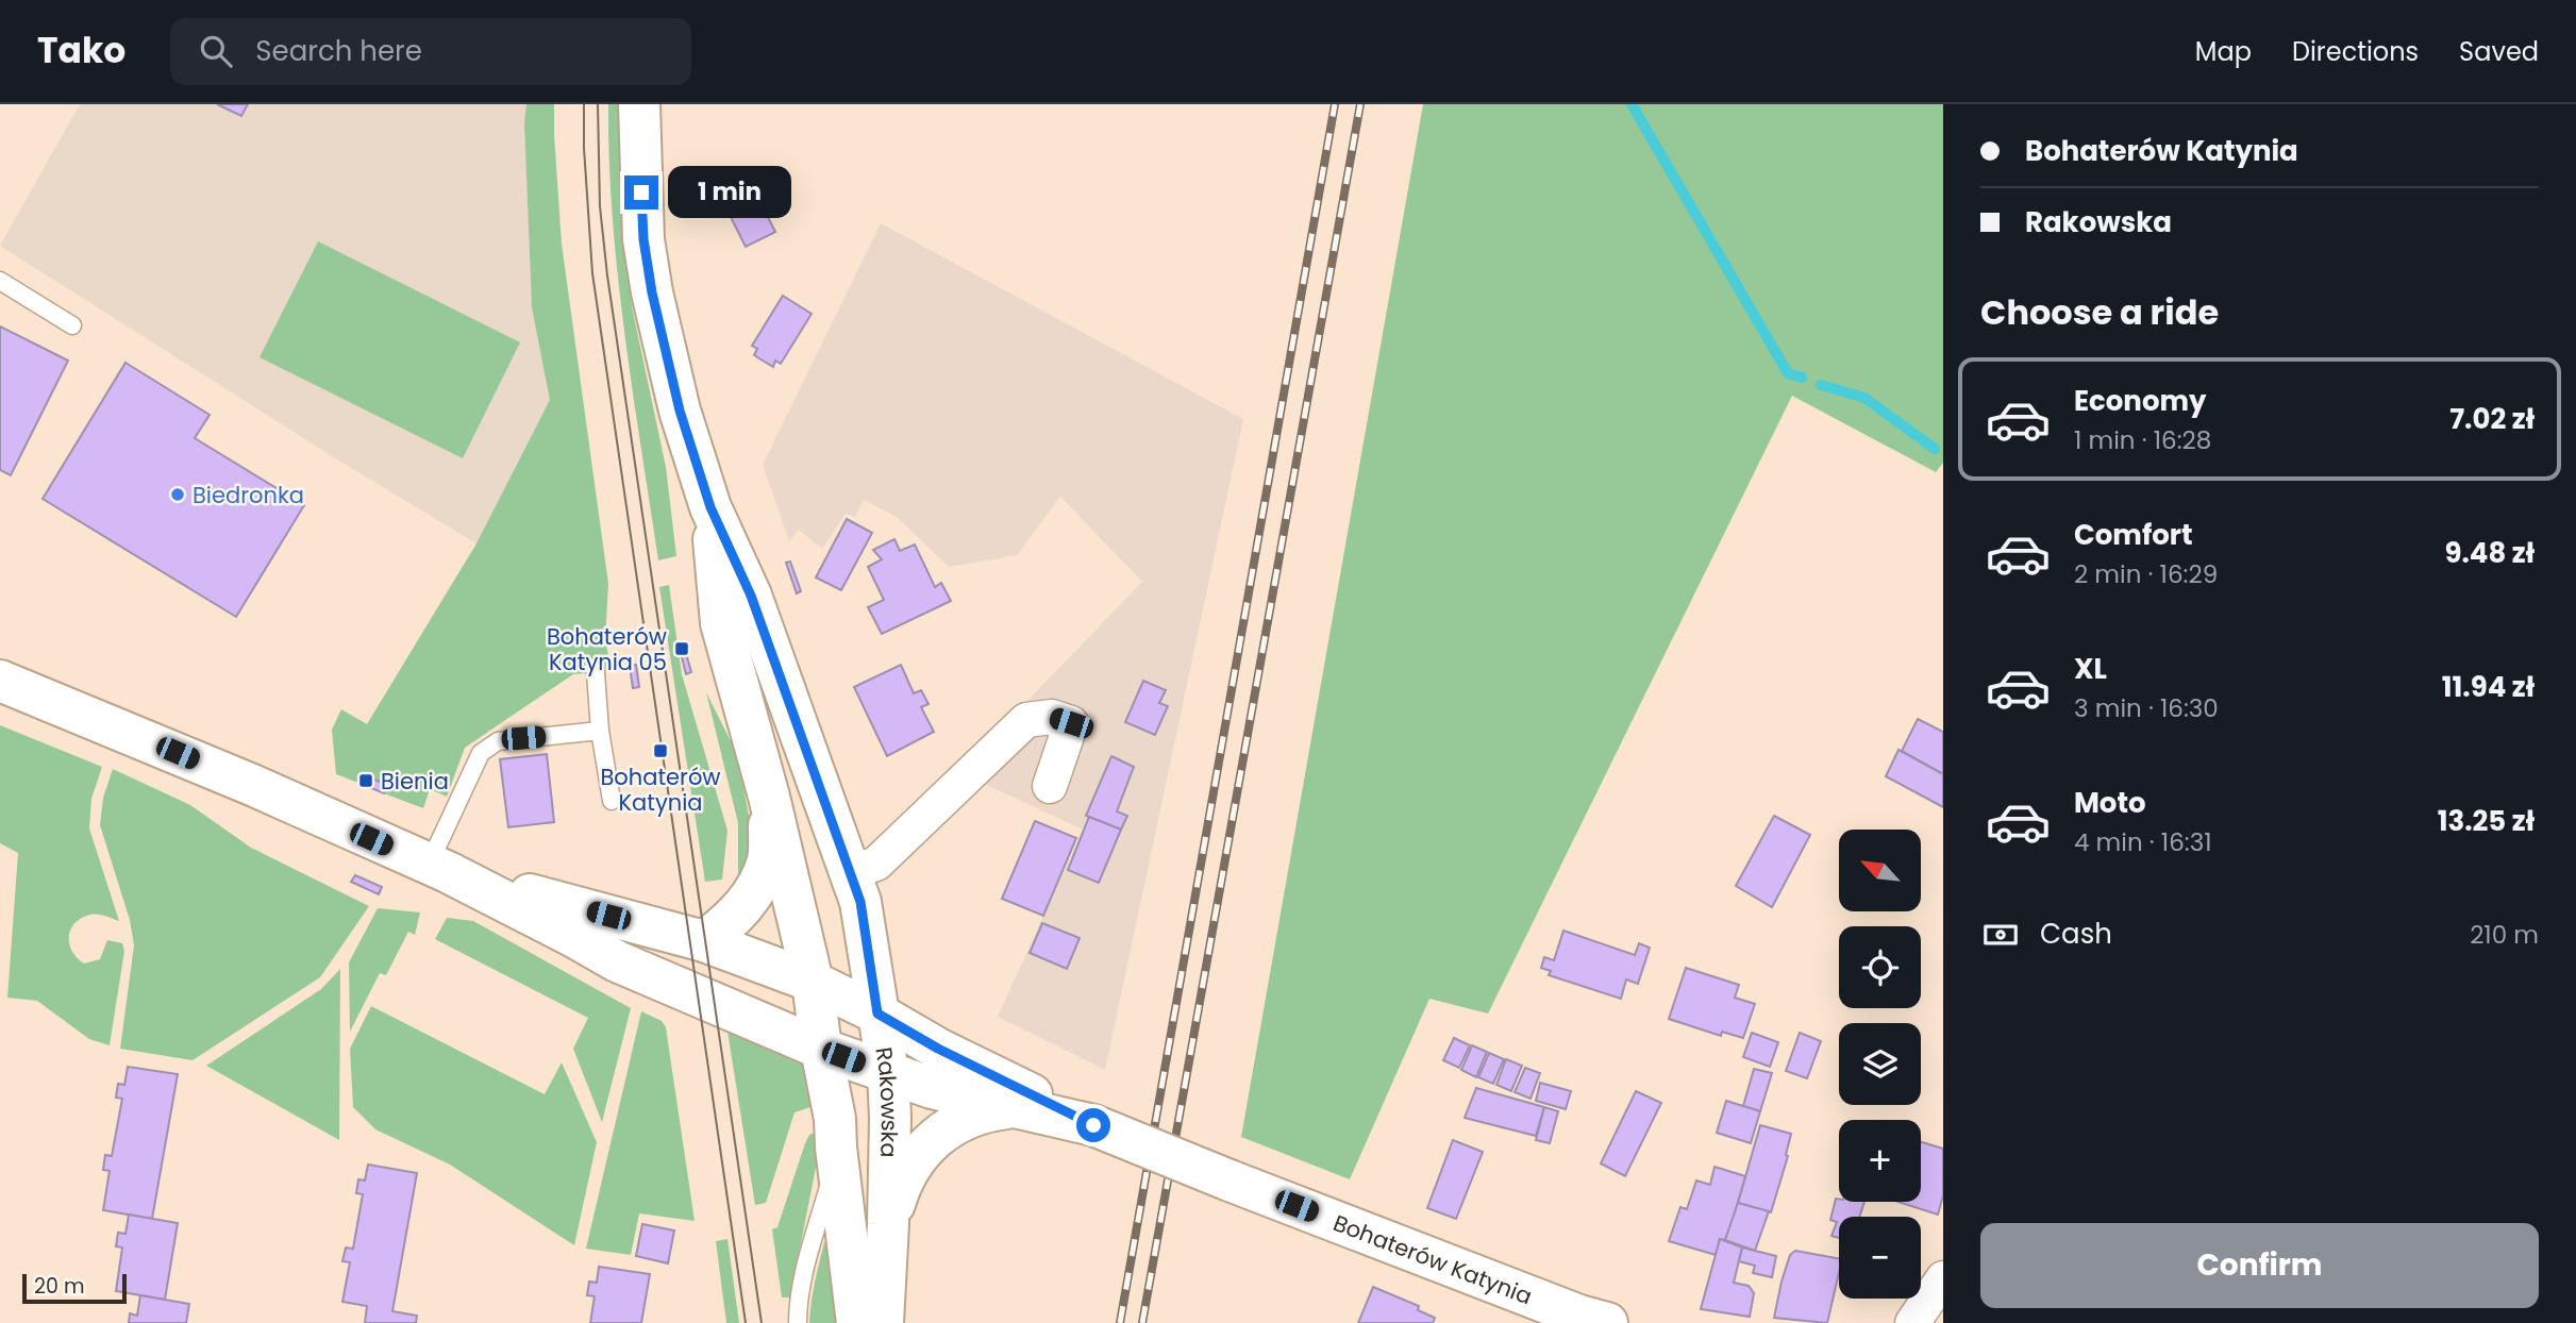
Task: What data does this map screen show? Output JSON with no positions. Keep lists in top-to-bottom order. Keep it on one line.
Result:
{"streets":{"street":["Rakowska","Bohaterów Katynia"]},"crossings":[["Rakowska","Bohaterów Katynia"]],"places":{"other":["Biedronka"],"transit":["Bohaterów Katynia 05","Bohaterów Katynia","Bienia"]},"scale_bar":"20 m","north":"top left","page":{"header":"Tako","search":"Search here","nav":["Map","Directions","Saved"],"banner":["Bohaterów Katynia","Rakowska"],"bubble":"1 min","heading":"Choose a ride","list":[{"name":"Economy","note":"1 min · 16:28","value":"7.02 zł"},{"name":"Comfort","note":"2 min · 16:29","value":"9.48 zł"},{"name":"XL","note":"3 min · 16:30","value":"11.94 zł"},{"name":"Moto","note":"4 min · 16:31","value":"13.25 zł"}],"map_buttons":["+","−"],"pay":["Cash","210 m"],"buttons":"Confirm","scale":"20 m"}}
